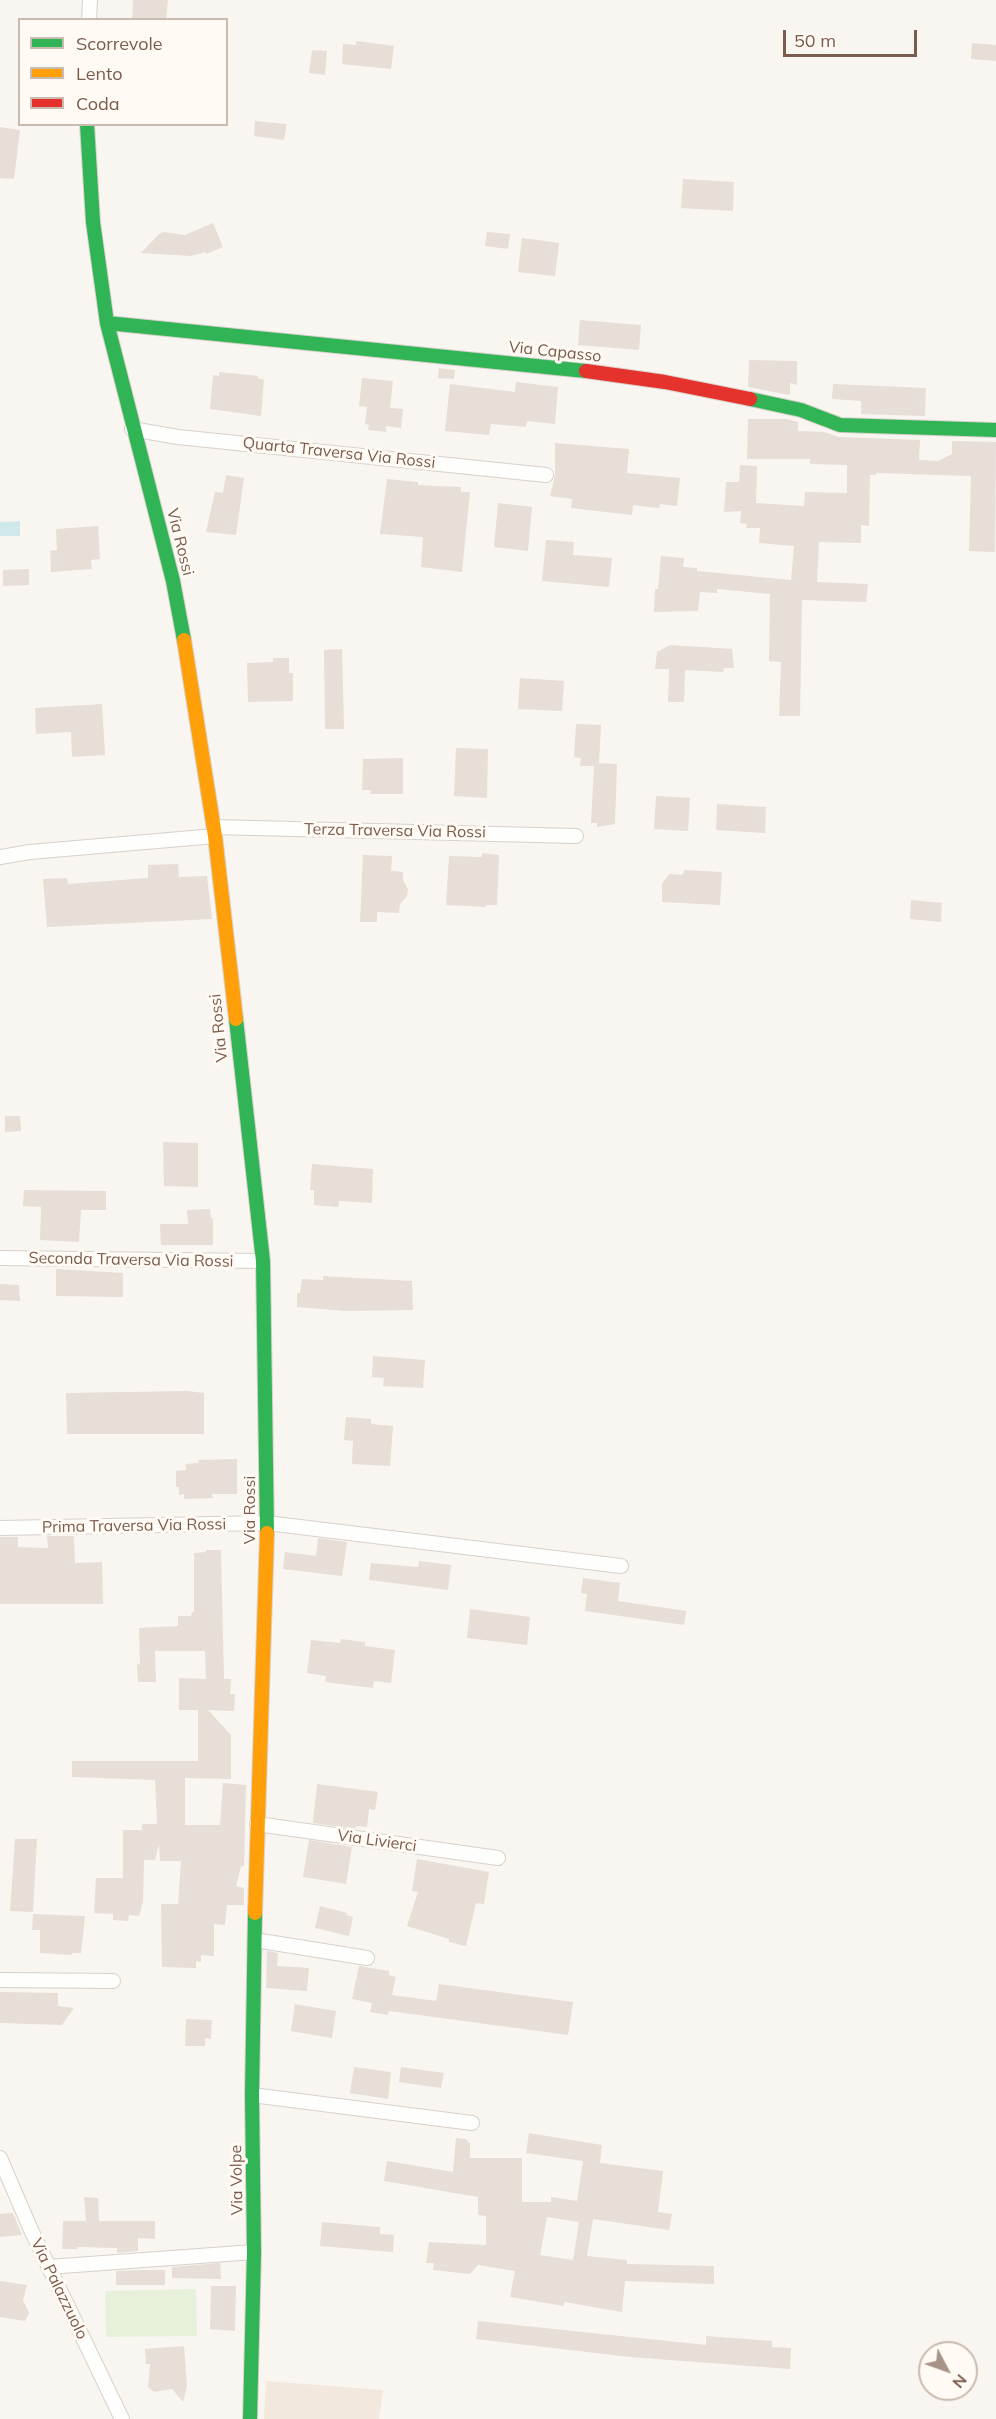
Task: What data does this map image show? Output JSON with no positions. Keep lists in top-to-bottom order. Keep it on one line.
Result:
{"streets":{"street":["Via Capasso","Quarta Traversa Via Rossi","Via Rossi","Terza Traversa Via Rossi","Seconda Traversa Via Rossi","Prima Traversa Via Rossi","Via Livierci","Via Volpe","Via Palazzuolo"]},"crossings":[["Via Capasso","Via Rossi"],["Quarta Traversa Via Rossi","Via Rossi"],["Via Rossi","Terza Traversa Via Rossi"],["Via Rossi","Seconda Traversa Via Rossi"],["Via Rossi","Prima Traversa Via Rossi"],["Via Rossi","Via Livierci"],["Via Rossi","Via Volpe"]],"legend":["Scorrevole","Lento","Coda"],"scale_bar":"50 m","north":"bottom right"}
